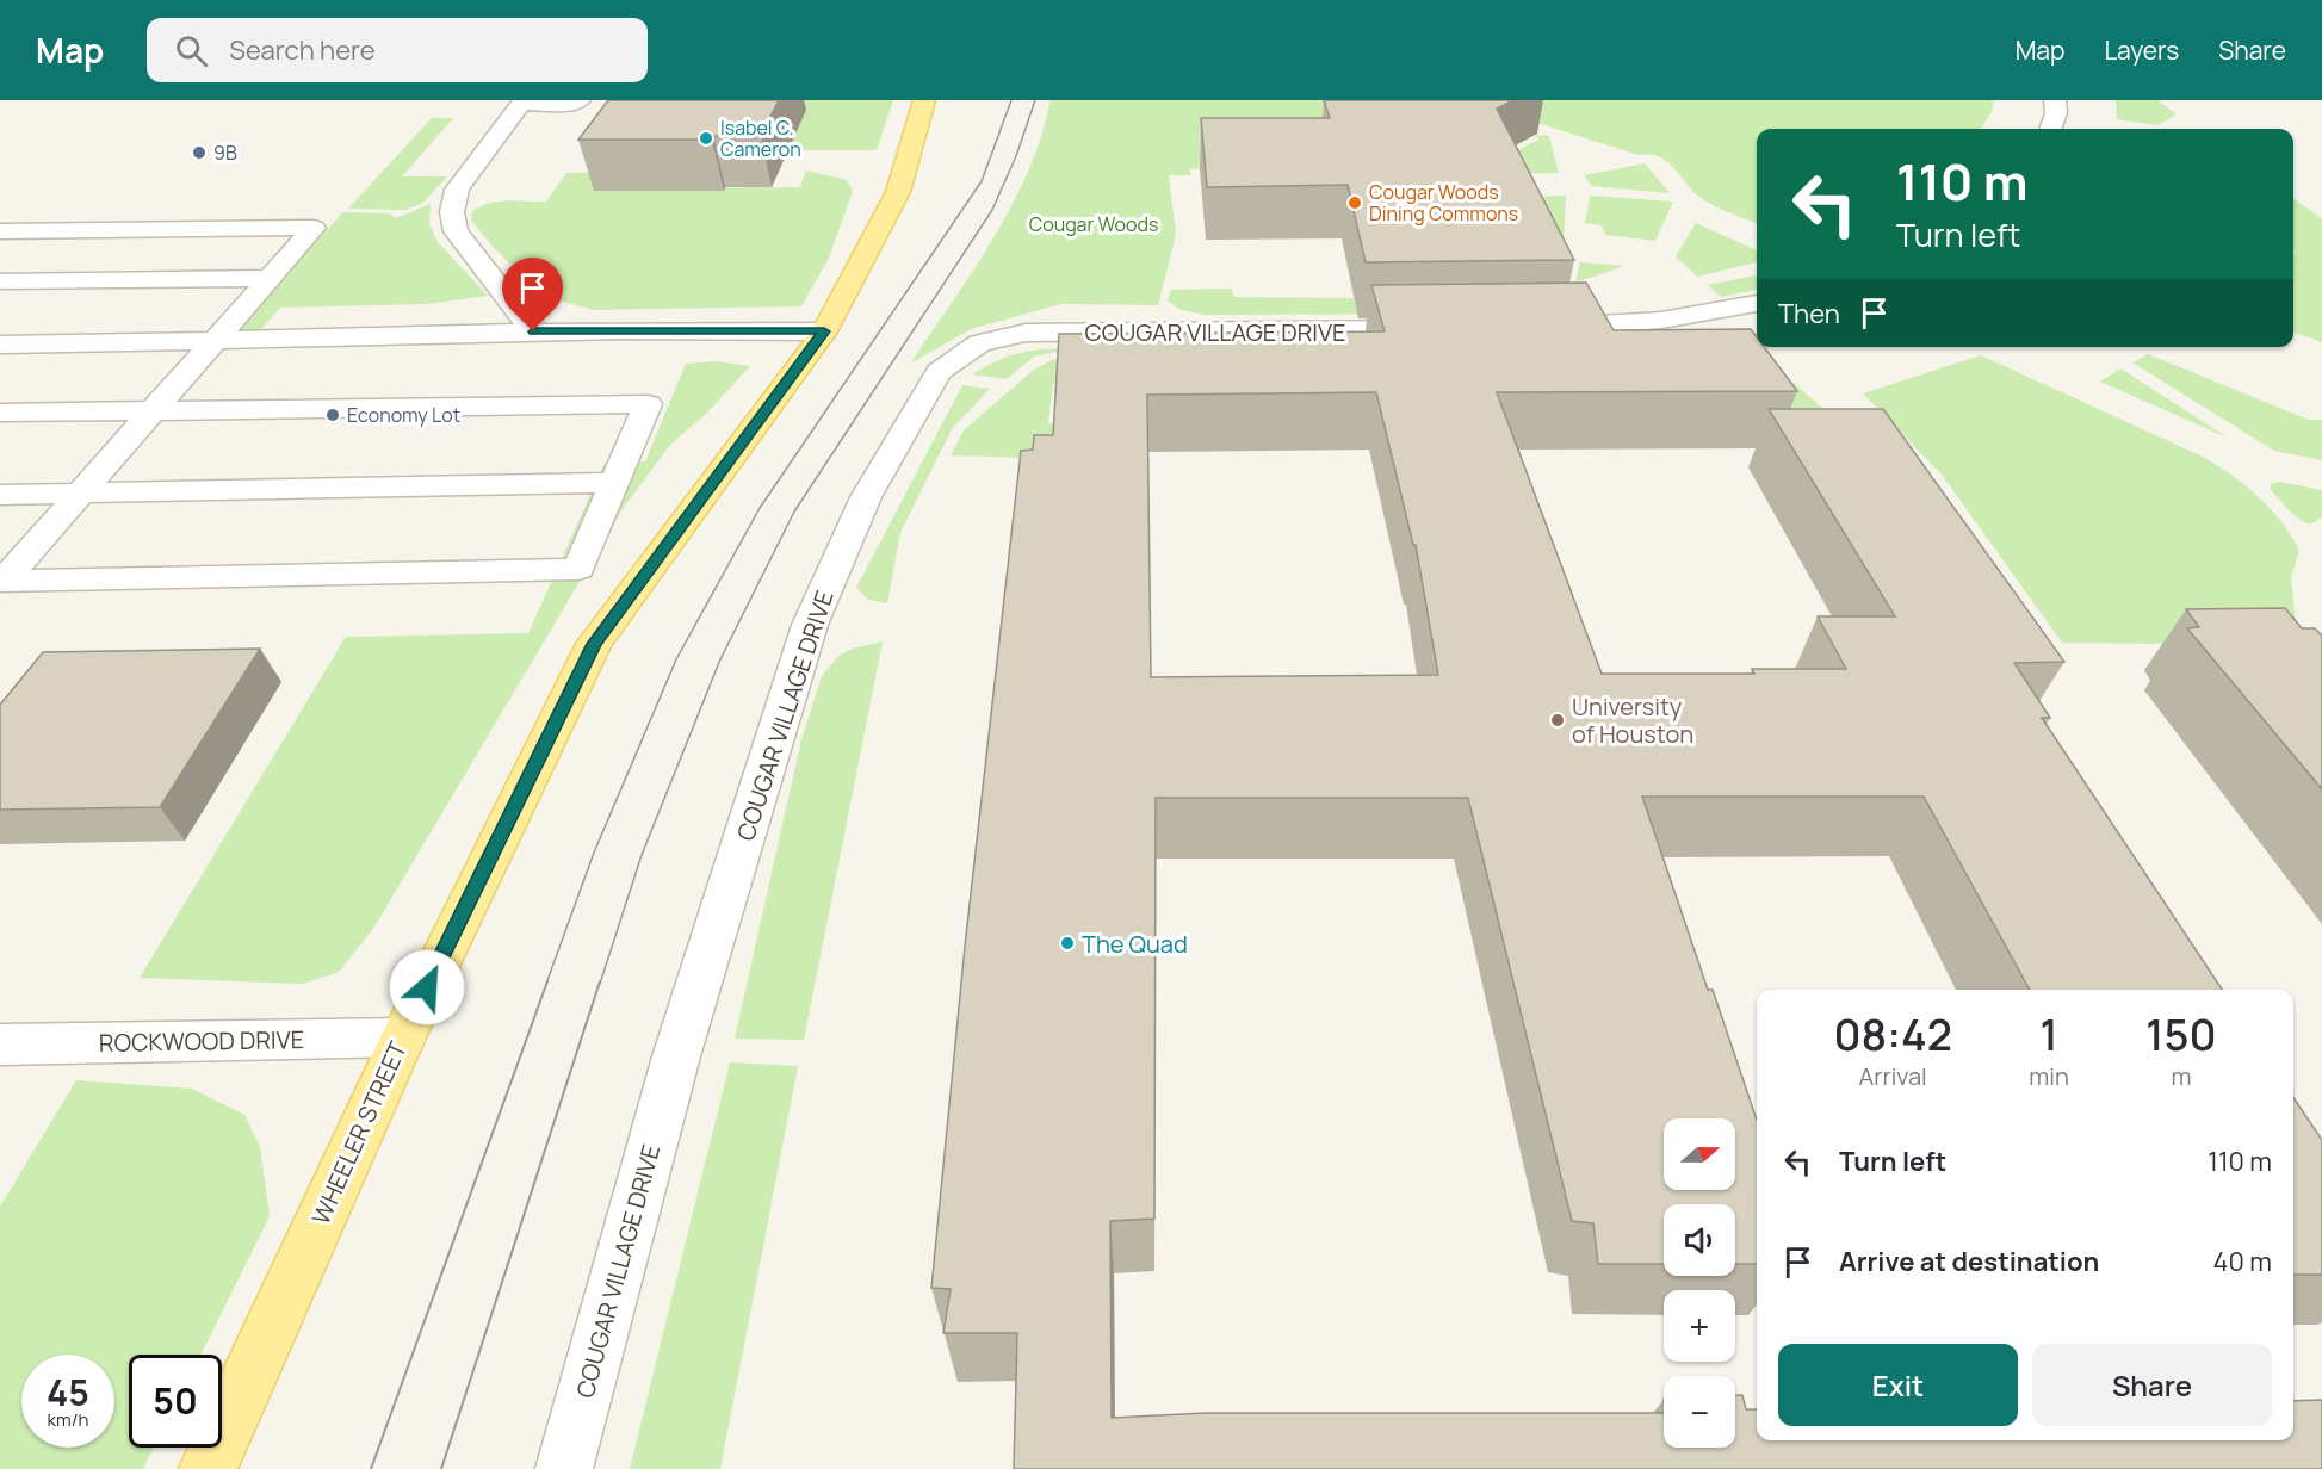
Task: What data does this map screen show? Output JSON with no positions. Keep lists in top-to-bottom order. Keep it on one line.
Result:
{"streets":{"main road":["WHEELER STREET"],"street":["COUGAR VILLAGE DRIVE","ROCKWOOD DRIVE"]},"crossings":[["ROCKWOOD DRIVE","WHEELER STREET"]],"parks":["Cougar Woods"],"places":["Isabel C. Cameron","9B","Cougar Woods Dining Commons","Economy Lot","University of Houston","The Quad"],"north":"right","page":{"header":"Map","search":"Search here","nav":["Map","Layers","Share"],"turn":["110 m","Turn left"],"then":"Then","eta":["08:42","Arrival","1","min","150","m"],"list":[{"name":"Turn left","value":"110 m"},{"name":"Arrive at destination","value":"40 m"}],"map_buttons":["+","−"],"buttons":["Exit","Share"],"speed":"45 km/h","limit":"50"}}
